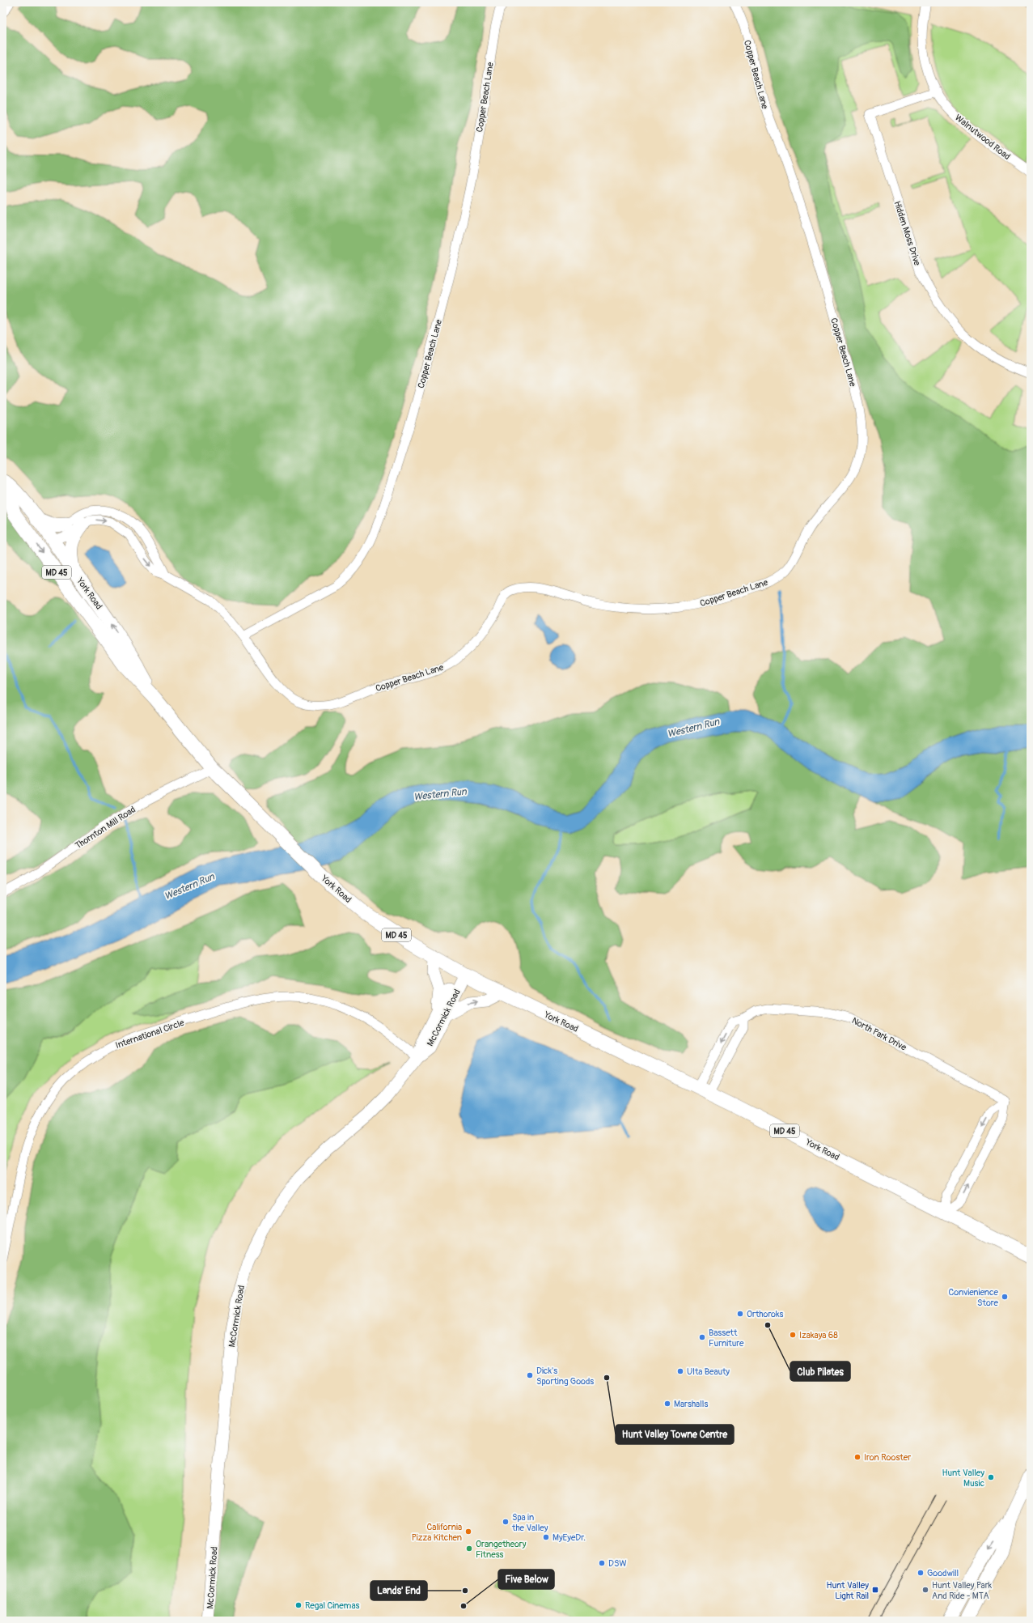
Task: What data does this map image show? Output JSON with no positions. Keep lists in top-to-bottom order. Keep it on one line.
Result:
{"streets":{"main road":["MD 45","York Road","McCormick Road"],"street":["Copper Beach Lane","Walnutwood Road","Hidden Moss Drive","Thornton Mill Road","International Circle","North Park Drive"]},"crossings":[["Copper Beach Lane","York Road"],["Walnutwood Road","Hidden Moss Drive"],["York Road","Thornton Mill Road"],["York Road","McCormick Road"],["York Road","North Park Drive"],["McCormick Road","International Circle"]],"water":["Western Run"],"places":{"other":["Convienience Store","Orthoroks","Club Pilates","Izakaya 68","Bassett Furniture","Ulta Beauty","Dick's Sporting Goods","Hunt Valley Towne Centre","Marshalls","Iron Rooster","Hunt Valley Music","Spa in the Valley","California Pizza Kitchen","MyEyeDr.","Orangetheory Fitness","DSW","Goodwill","Hunt Valley Park And Ride - MTA","Lands' End","Regal Cinemas","Five Below"],"transit":["Hunt Valley Light Rail"]}}
